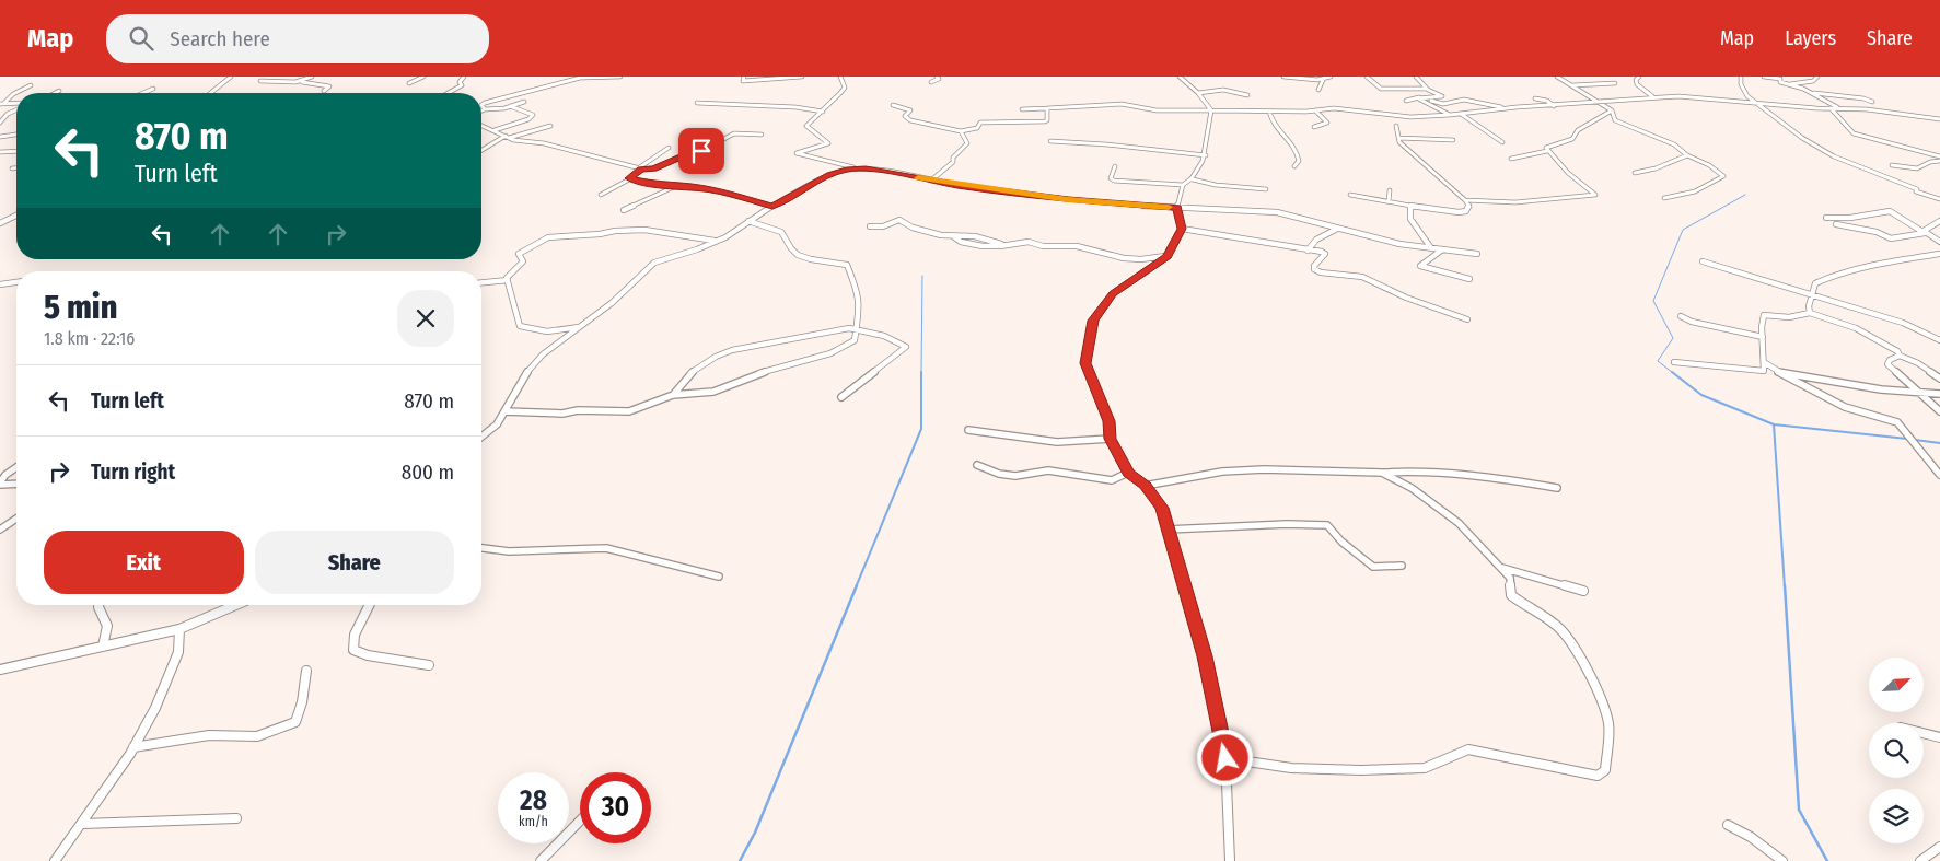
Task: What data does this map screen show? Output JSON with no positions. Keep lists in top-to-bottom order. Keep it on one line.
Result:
{"north":"top right","page":{"header":"Map","search":"Search here","nav":["Map","Layers","Share"],"turn":["870 m","Turn left"],"heading":["5 min","1.8 km · 22:16"],"list":[{"name":"Turn left","value":"870 m"},{"name":"Turn right","value":"800 m"}],"buttons":["Exit","Share"],"speed":"28 km/h","limit":"30"}}
